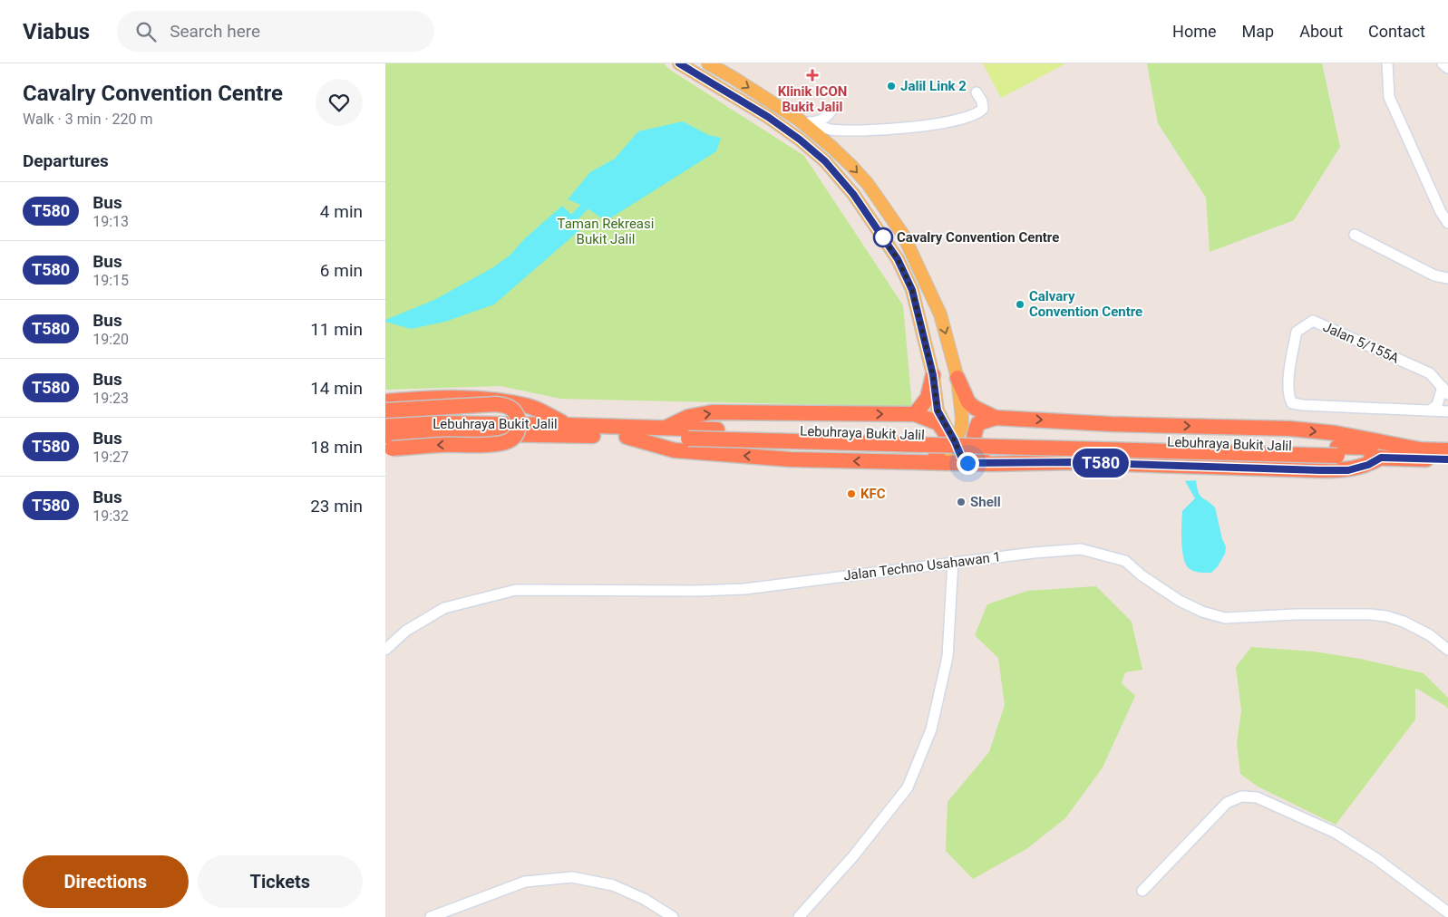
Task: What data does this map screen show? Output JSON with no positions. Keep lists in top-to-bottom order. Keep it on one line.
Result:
{"streets":{"highway":["Lebuhraya Bukit Jalil"],"street":["Jalan 5/155A","Jalan Techno Usahawan 1"]},"parks":["Taman Rekreasi Bukit Jalil"],"places":{"health":["Klinik ICON Bukit Jalil"],"other":["Jalil Link 2","Cavalry Convention Centre","Calvary Convention Centre","KFC","Shell"]},"lines":["bus line T580"],"page":{"header":"Viabus","search":"Search here","nav":["Home","Map","About","Contact"],"heading":[["Cavalry Convention Centre","Walk · 3 min · 220 m"],"Departures"],"on_map":"T580","list":[{"mark":"T580","name":"Bus","note":"19:13","value":"4 min"},{"mark":"T580","name":"Bus","note":"19:15","value":"6 min"},{"mark":"T580","name":"Bus","note":"19:20","value":"11 min"},{"mark":"T580","name":"Bus","note":"19:23","value":"14 min"},{"mark":"T580","name":"Bus","note":"19:27","value":"18 min"},{"mark":"T580","name":"Bus","note":"19:32","value":"23 min"}],"buttons":["Directions","Tickets"]}}
